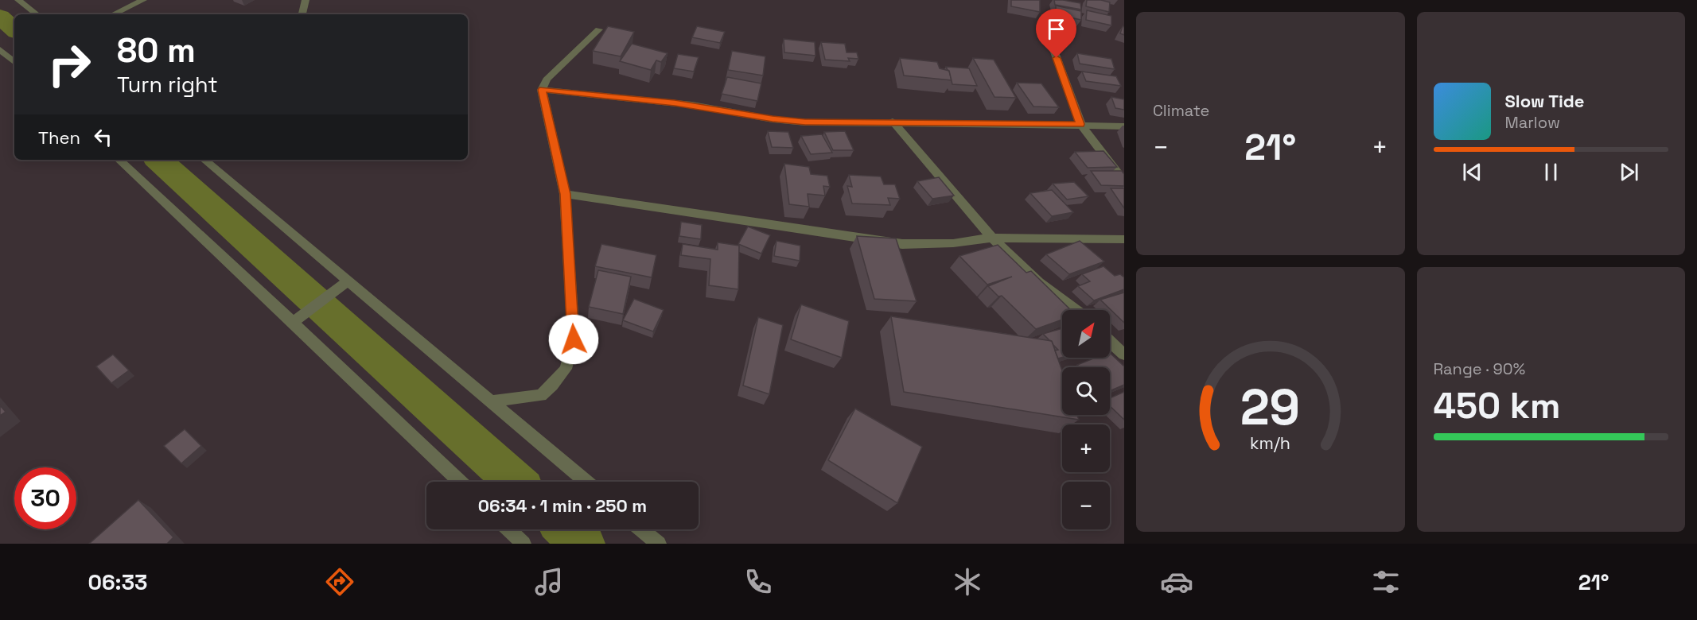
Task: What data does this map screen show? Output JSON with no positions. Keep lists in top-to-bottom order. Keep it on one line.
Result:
{"north":"top right","page":{"tile":["Climate",["Range · 90%","450 km"]],"turn":["80 m","Turn right"],"song":["Slow Tide","Marlow"],"then":"Then","heat":["−","21°","+"],"map_buttons":["+","−"],"limit":"30","trip":"06:34 · 1 min · 250 m","tabs":["06:33","21°"],"gauge":["29","km/h"]}}
